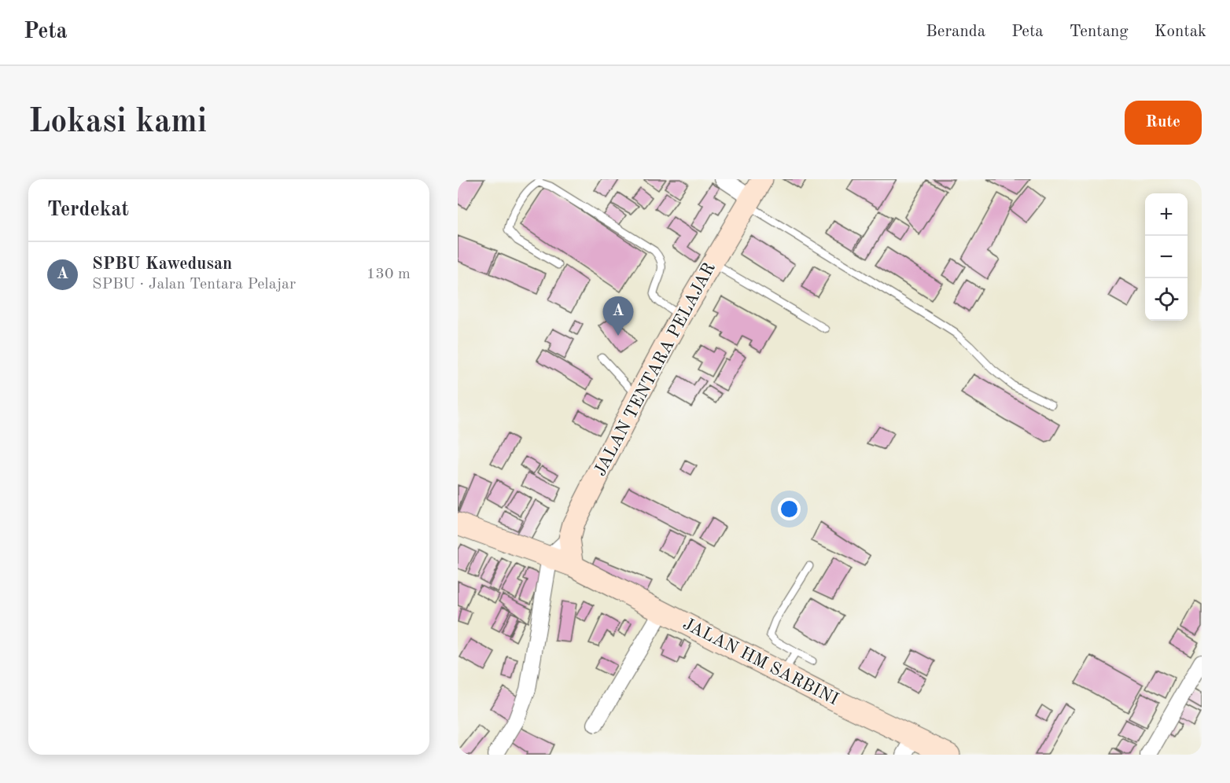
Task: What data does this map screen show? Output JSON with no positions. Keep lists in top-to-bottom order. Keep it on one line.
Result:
{"streets":{"main road":["JALAN TENTARA PELAJAR","JALAN HM SARBINI"]},"crossings":[["JALAN TENTARA PELAJAR","JALAN HM SARBINI"]],"page":{"header":"Peta","nav":["Beranda","Peta","Tentang","Kontak"],"buttons":"Rute","title":"Lokasi kami","heading":"Terdekat","map_buttons":["+","−"],"list":[{"mark":"A","name":"SPBU Kawedusan","note":"SPBU · Jalan Tentara Pelajar","value":"130 m"}],"pins":"A"}}
